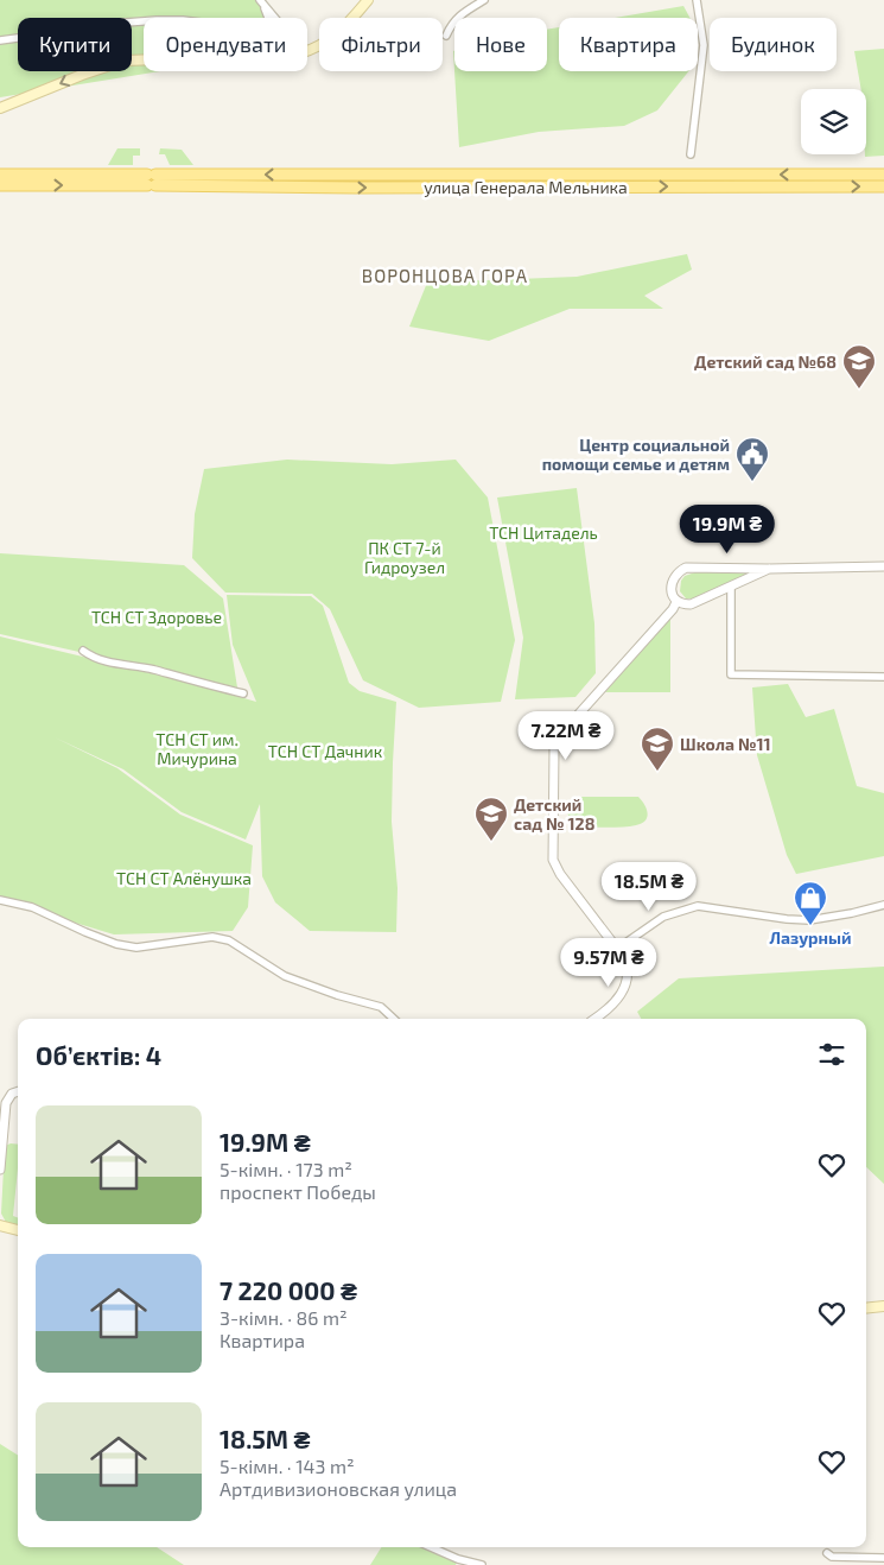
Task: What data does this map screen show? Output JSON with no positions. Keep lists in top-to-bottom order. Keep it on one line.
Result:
{"streets":{"main road":["улица Генерала Мельника"]},"districts":["ВОРОНЦОВА ГОРА"],"parks":["ТСН Цитадель","ПК СТ 7-й Гидроузел","ТСН СТ Здоровье","ТСН СТ им. Мичурина","ТСН СТ Дачник","ТСН СТ Алёнушка"],"places":{"school or university":["Детский сад №68","Школа №11","Детский сад № 128"],"public building":["Центр социальной помощи семье и детям"],"shop":["Лазурный"]},"page":{"chip":["Купити","Орендувати","Фільтри","Нове","Квартира","Будинок"],"price":["19.9M ₴","7.22M ₴","18.5M ₴","9.57M ₴"],"heading":"Об’єктів: 4","list":[{"name":"19.9M ₴","note":"5-кімн. · 173 m² · проспект Победы"},{"name":"7 220 000 ₴","note":"3-кімн. · 86 m² · Квартира"},{"name":"18.5M ₴","note":"5-кімн. · 143 m² · Артдивизионовская улица"}]}}
